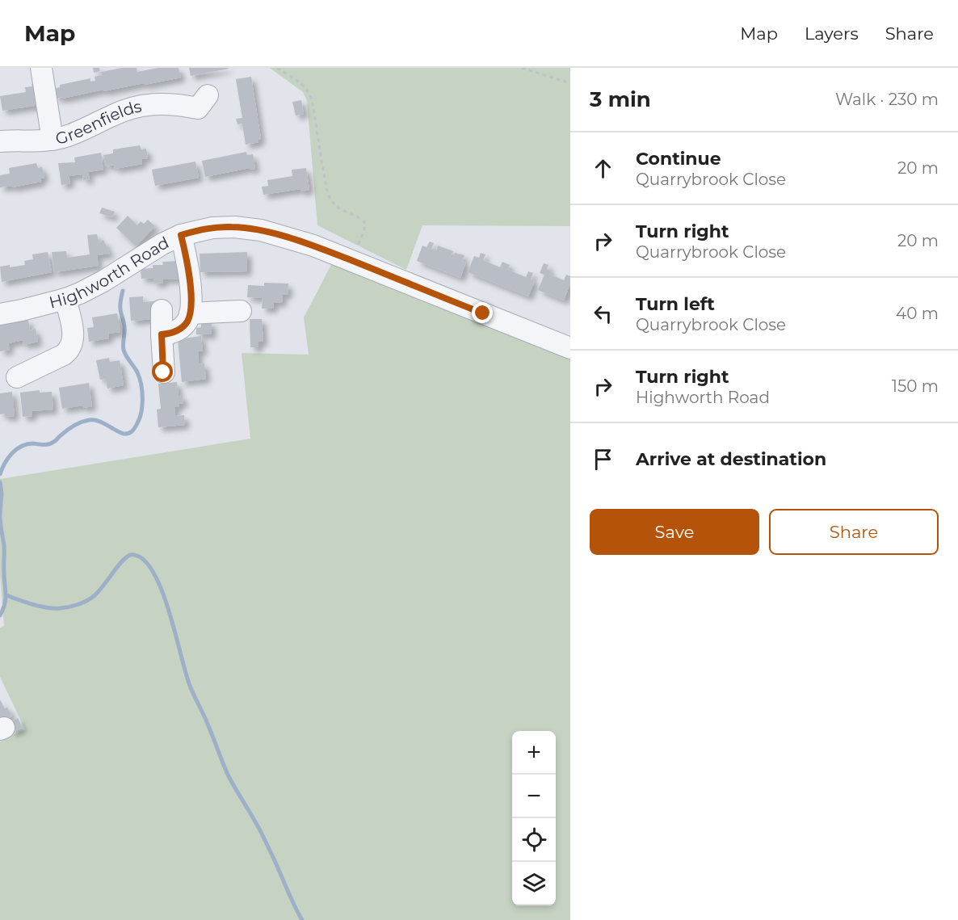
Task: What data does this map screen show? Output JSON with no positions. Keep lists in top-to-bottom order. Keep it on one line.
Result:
{"streets":{"street":["Greenfields","Highworth Road"]},"page":{"header":"Map","nav":["Map","Layers","Share"],"heading":["3 min","Walk · 230 m"],"list":[["Continue","Quarrybrook Close","20 m"],["Turn right","Quarrybrook Close","20 m"],["Turn left","Quarrybrook Close","40 m"],["Turn right","Highworth Road","150 m"],"Arrive at destination"],"buttons":["Save","Share"],"map_buttons":["+","−"]}}
